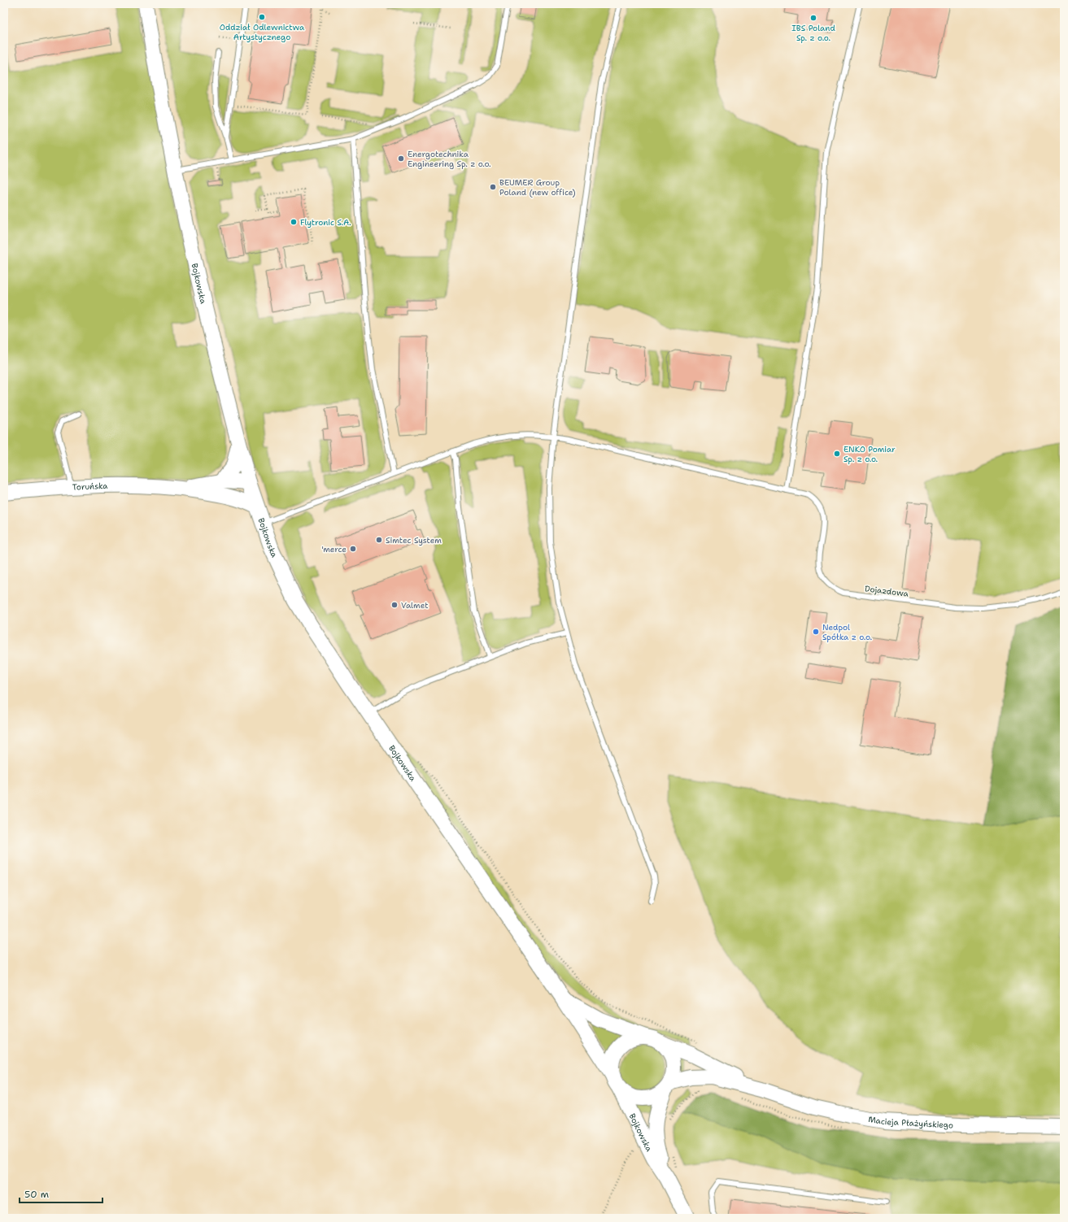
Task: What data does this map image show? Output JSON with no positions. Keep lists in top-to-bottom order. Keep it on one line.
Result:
{"streets":{"street":["Bojkowska","Toruńska","Macieja Płażyńskiego"],"lane":["Dojazdowa"]},"crossings":[["Bojkowska","Toruńska"],["Bojkowska","Dojazdowa"],["Bojkowska","Macieja Płażyńskiego"]],"places":["Oddział Odlewnictwa Artystycznego","IBS Poland Sp. z o.o.","Energotechnika Engineering Sp. z o.o.","BEUMER Group Poland (new office)","Flytronic S.A.","ENKO Pomiar Sp. z o.o.","Simtec System","'merce","Valmet","Nedpol Spółka z o.o."],"scale_bar":"50 m"}
